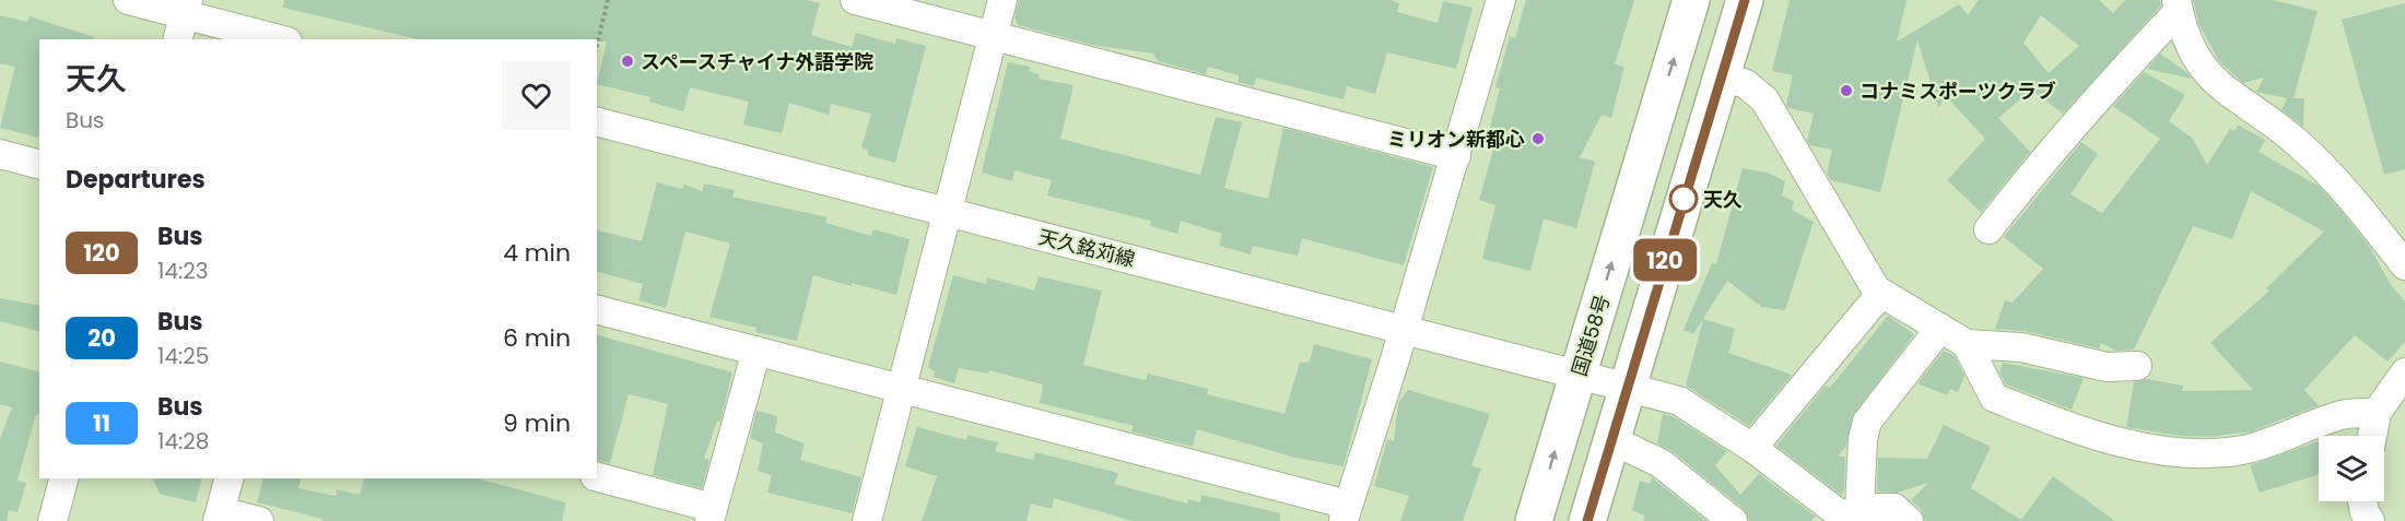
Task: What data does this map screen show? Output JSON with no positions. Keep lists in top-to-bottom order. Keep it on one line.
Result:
{"streets":{"highway":["国道58号"],"street":["天久銘苅線"]},"crossings":[["天久銘苅線","国道58号"]],"places":["スペースチャイナ外語学院","コナミスポーツクラブ","ミリオン新都心","天久"],"lines":["bus line 120"],"page":{"on_map":"120","heading":[["天久","Bus"],"Departures"],"list":[{"mark":"120","name":"Bus","note":"14:23","value":"4 min"},{"mark":"20","name":"Bus","note":"14:25","value":"6 min"},{"mark":"11","name":"Bus","note":"14:28","value":"9 min"}]}}
